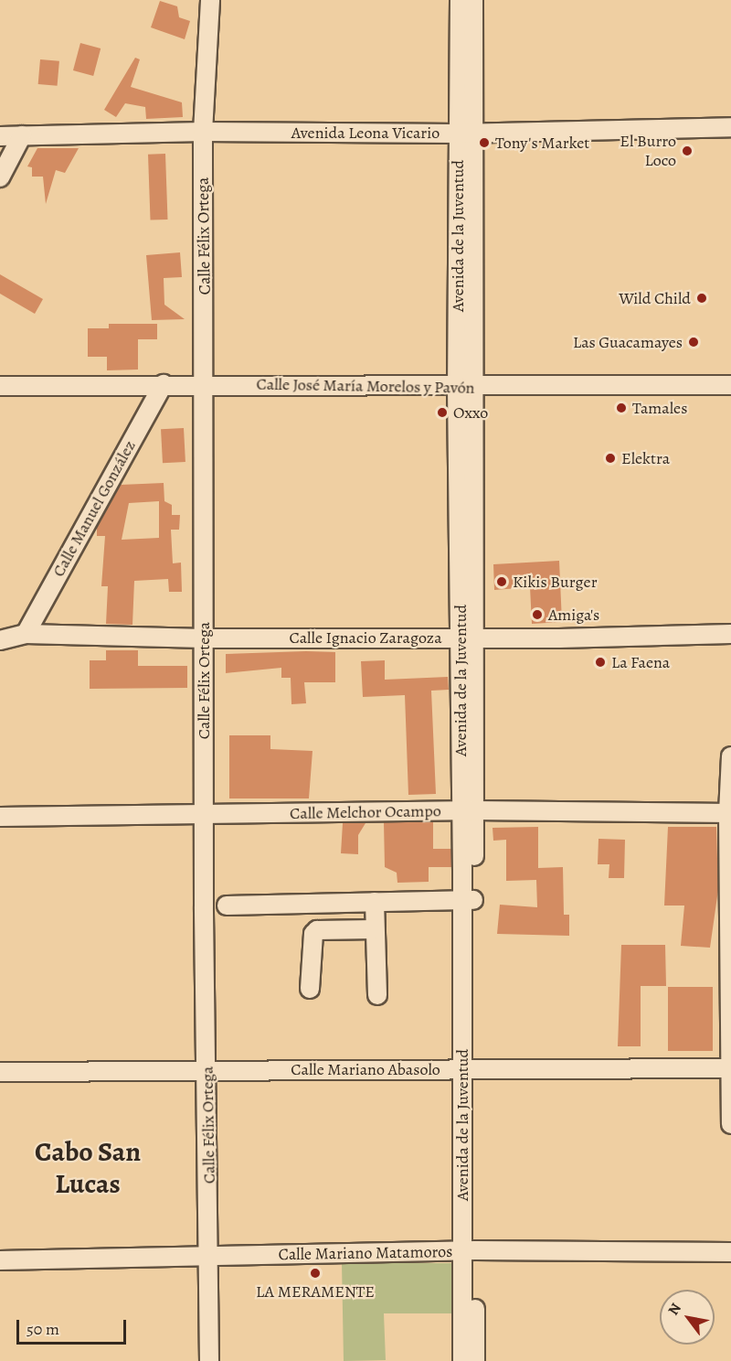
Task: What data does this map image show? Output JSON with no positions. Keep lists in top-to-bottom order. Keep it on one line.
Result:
{"streets":{"street":["Avenida Leona Vicario","Calle Félix Ortega","Avenida de la Juventud","Calle José María Morelos y Pavón","Calle Manuel González","Calle Ignacio Zaragoza","Calle Melchor Ocampo","Calle Mariano Abasolo","Calle Mariano Matamoros"]},"crossings":[["Avenida Leona Vicario","Calle Félix Ortega"],["Avenida Leona Vicario","Avenida de la Juventud"],["Calle Félix Ortega","Calle José María Morelos y Pavón"],["Calle Félix Ortega","Calle Ignacio Zaragoza"],["Calle Félix Ortega","Calle Melchor Ocampo"],["Calle Félix Ortega","Calle Mariano Abasolo"],["Calle Félix Ortega","Calle Mariano Matamoros"],["Avenida de la Juventud","Calle José María Morelos y Pavón"],["Avenida de la Juventud","Calle Ignacio Zaragoza"],["Avenida de la Juventud","Calle Melchor Ocampo"],["Avenida de la Juventud","Calle Mariano Abasolo"],["Avenida de la Juventud","Calle Mariano Matamoros"],["Calle José María Morelos y Pavón","Calle Manuel González"],["Calle Manuel González","Calle Ignacio Zaragoza"]],"districts":["Cabo San Lucas"],"places":["Tony's Market","El Burro Loco","Wild Child","Las Guacamayes","Tamales","Oxxo","Elektra","Kikis Burger","Amiga's","La Faena","LA MERAMENTE"],"scale_bar":"50 m","north":"top left"}
